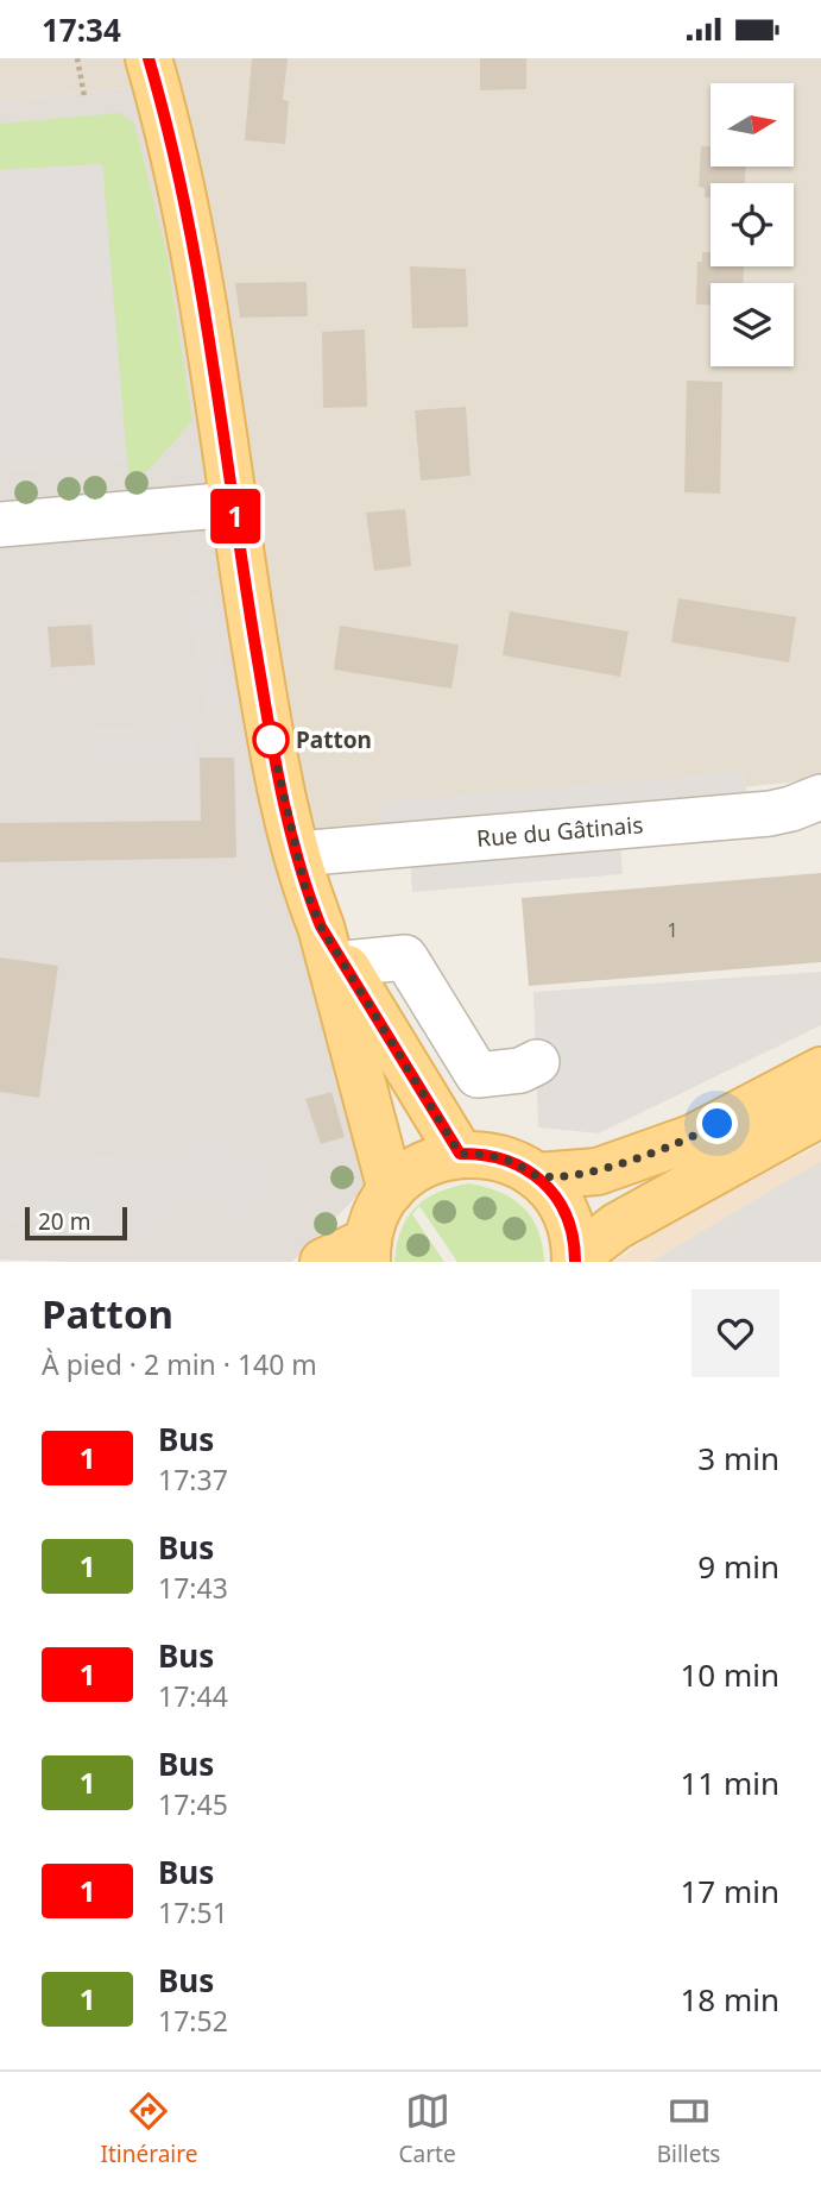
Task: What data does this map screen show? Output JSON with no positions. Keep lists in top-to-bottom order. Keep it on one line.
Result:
{"streets":{"street":["Rue du Gâtinais"]},"places":["Patton"],"lines":["bus line 1"],"house_numbers":["1"],"scale_bar":"20 m","north":"right","page":{"status":"17:34","on_map":"1","scale":"20 m","heading":["Patton","À pied · 2 min · 140 m"],"list":[{"mark":"1","name":"Bus","note":"17:37","value":"3 min"},{"mark":"1","name":"Bus","note":"17:43","value":"9 min"},{"mark":"1","name":"Bus","note":"17:44","value":"10 min"},{"mark":"1","name":"Bus","note":"17:45","value":"11 min"},{"mark":"1","name":"Bus","note":"17:51","value":"17 min"},{"mark":"1","name":"Bus","note":"17:52","value":"18 min"}],"tabs":["Itinéraire","Carte","Billets"]}}
